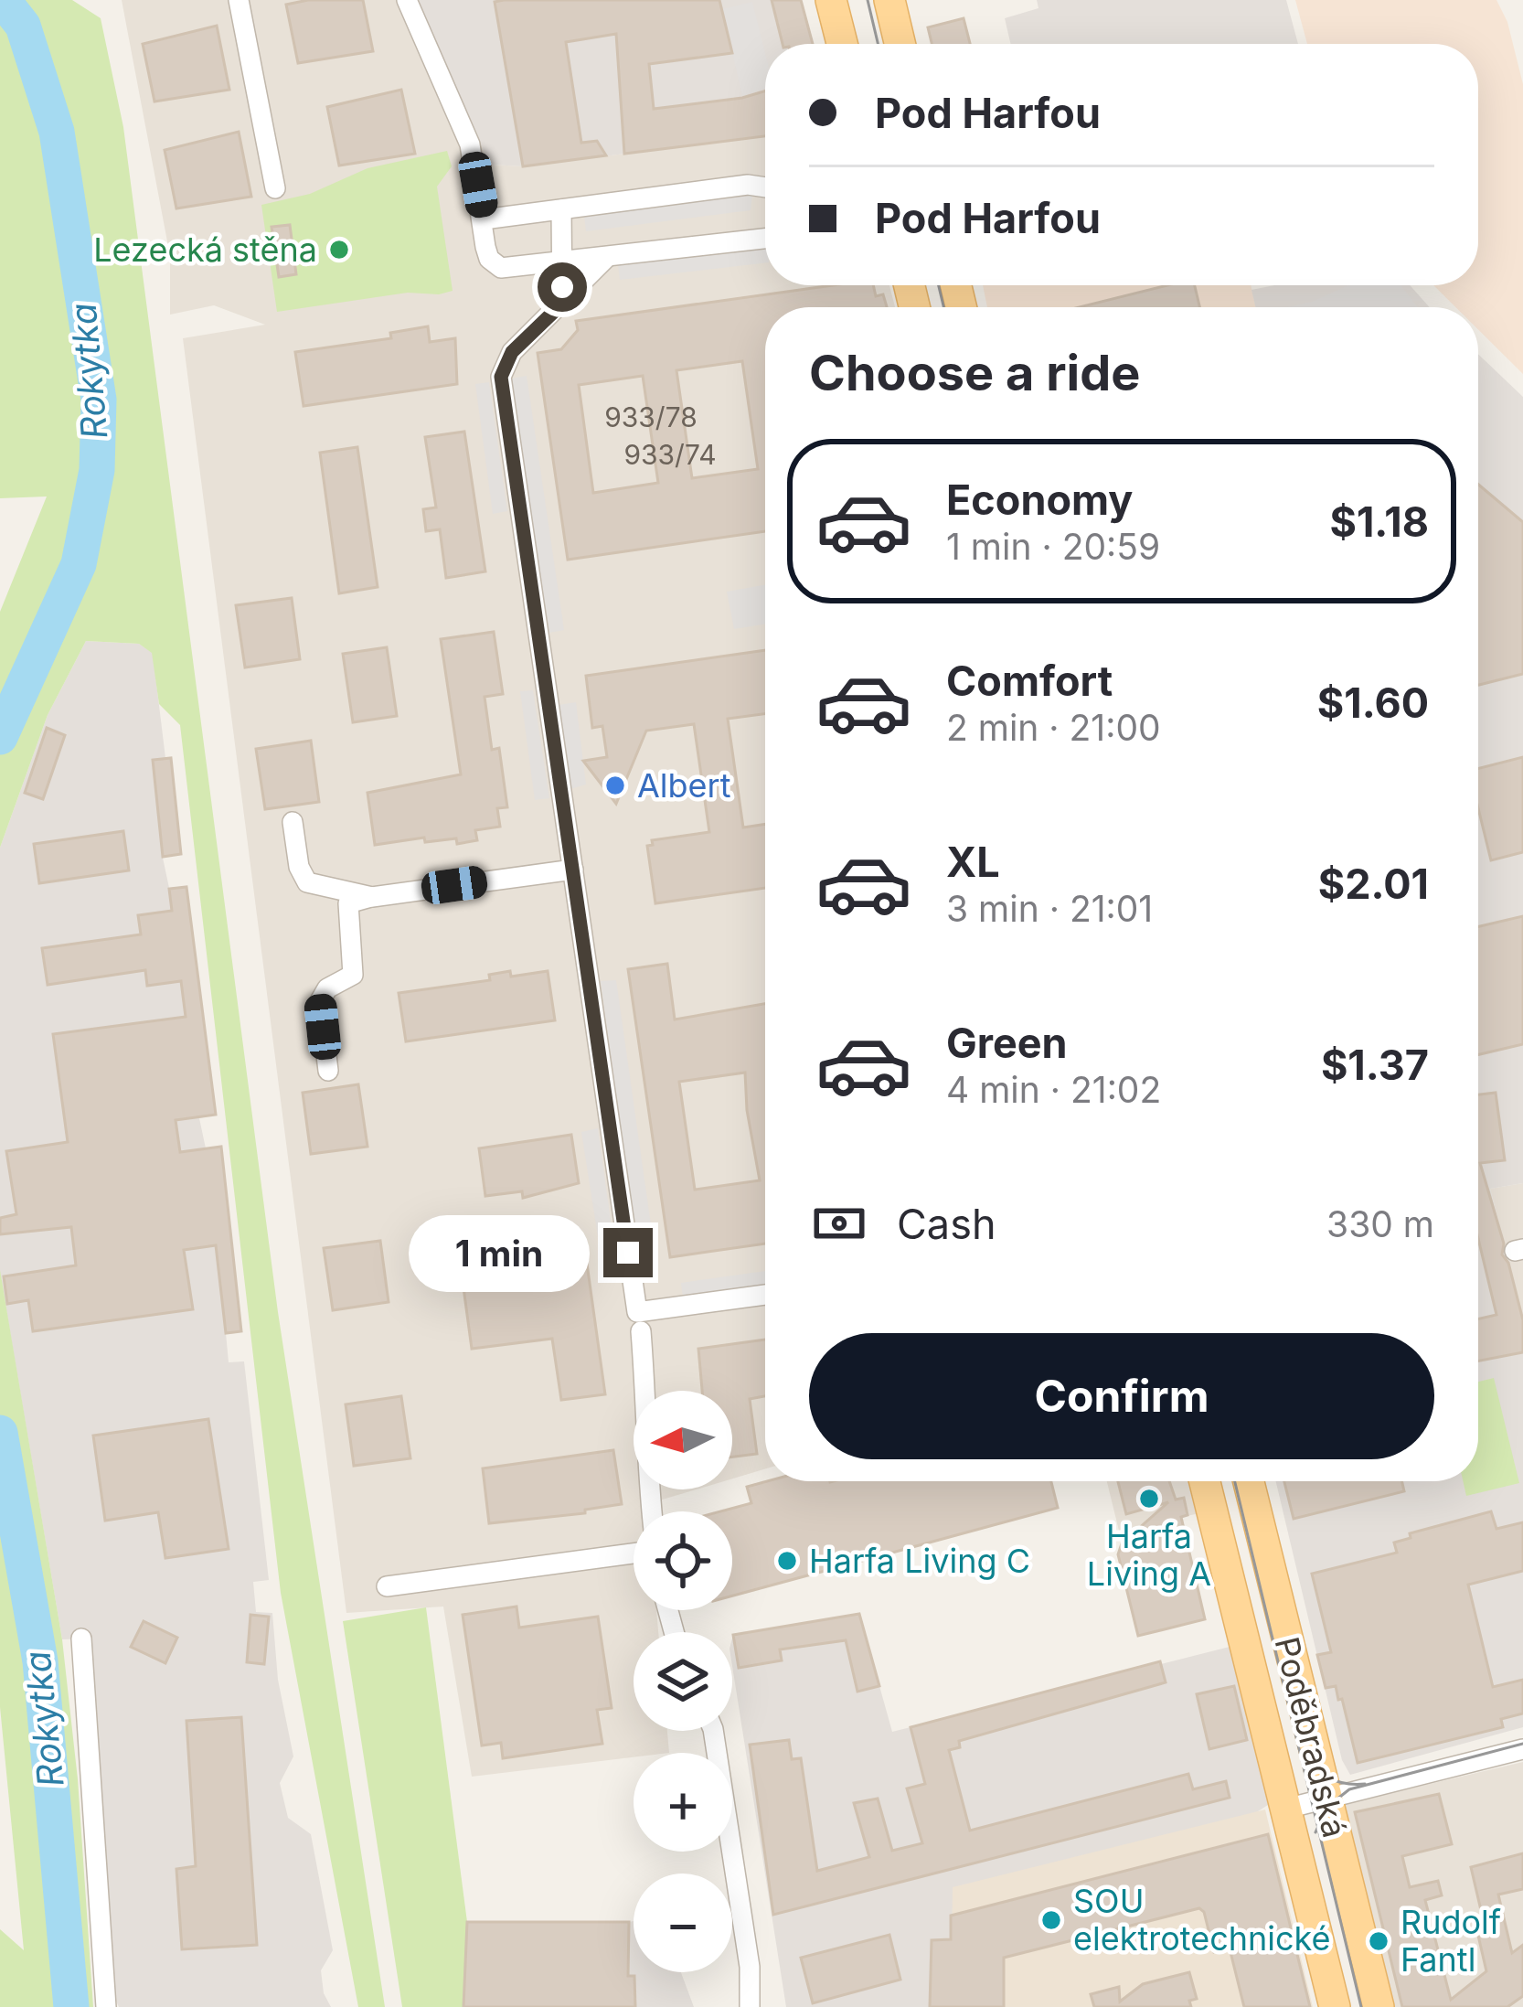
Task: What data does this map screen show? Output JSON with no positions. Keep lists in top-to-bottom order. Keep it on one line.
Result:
{"streets":{"main road":["Poděbradská"]},"water":["Rokytka"],"places":["Lezecká stěna","Albert","Harfa Living A","Harfa Living C","SOU elektrotechnické","Rudolf Fantl"],"house_numbers":["933/78","933/74"],"north":"left","page":{"banner":["Pod Harfou","Pod Harfou"],"heading":"Choose a ride","list":[{"name":"Economy","note":"1 min · 20:59","value":"$1.18"},{"name":"Comfort","note":"2 min · 21:00","value":"$1.60"},{"name":"XL","note":"3 min · 21:01","value":"$2.01"},{"name":"Green","note":"4 min · 21:02","value":"$1.37"}],"pay":["Cash","330 m"],"bubble":"1 min","buttons":"Confirm","map_buttons":["+","−"]}}
